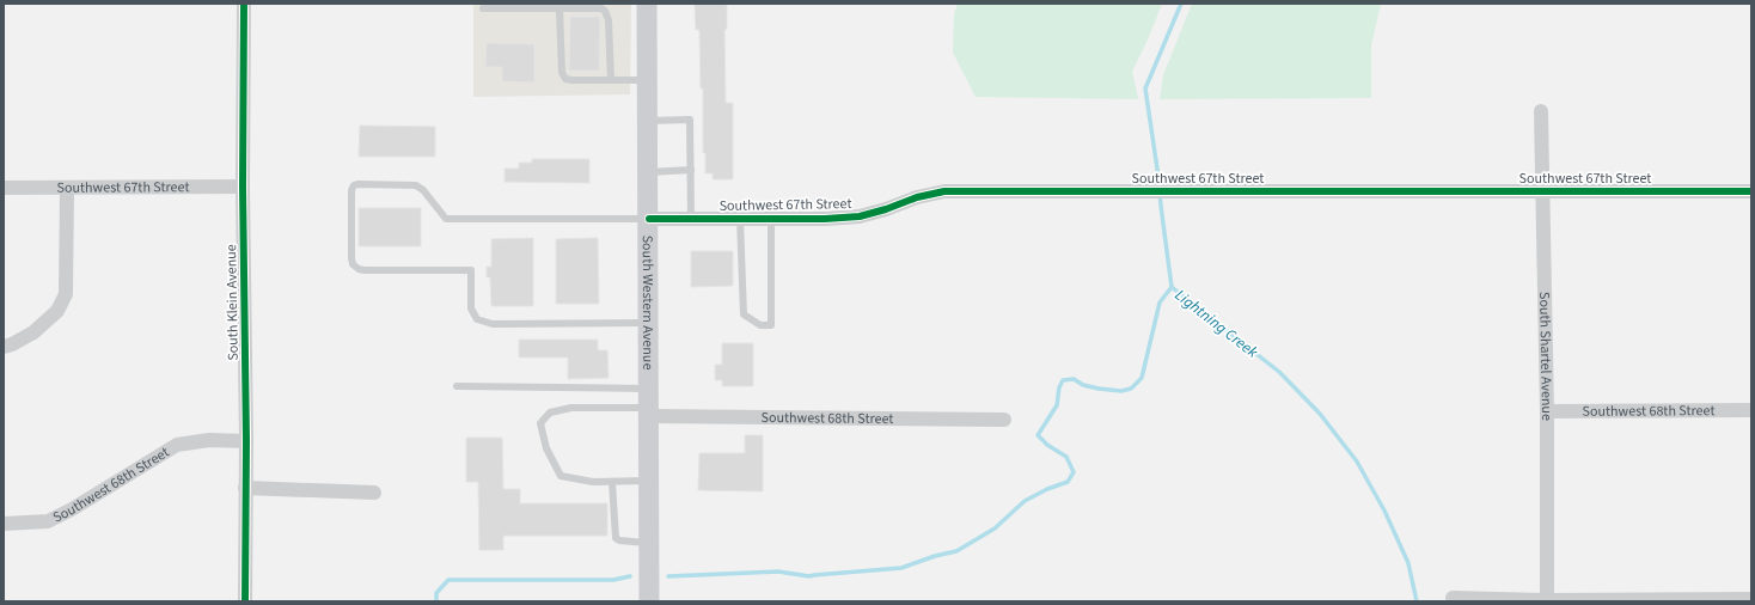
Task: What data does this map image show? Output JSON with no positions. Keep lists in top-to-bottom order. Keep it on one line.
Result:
{"streets":{"main road":["South Western Avenue"],"street":["Southwest 67th Street","South Klein Avenue","South Shartel Avenue","Southwest 68th Street"]},"crossings":[["Southwest 67th Street","South Klein Avenue"],["Southwest 67th Street","South Western Avenue"],["Southwest 67th Street","South Shartel Avenue"],["South Klein Avenue","Southwest 68th Street"],["South Western Avenue","Southwest 68th Street"],["South Shartel Avenue","Southwest 68th Street"]],"water":["Lightning Creek"]}
